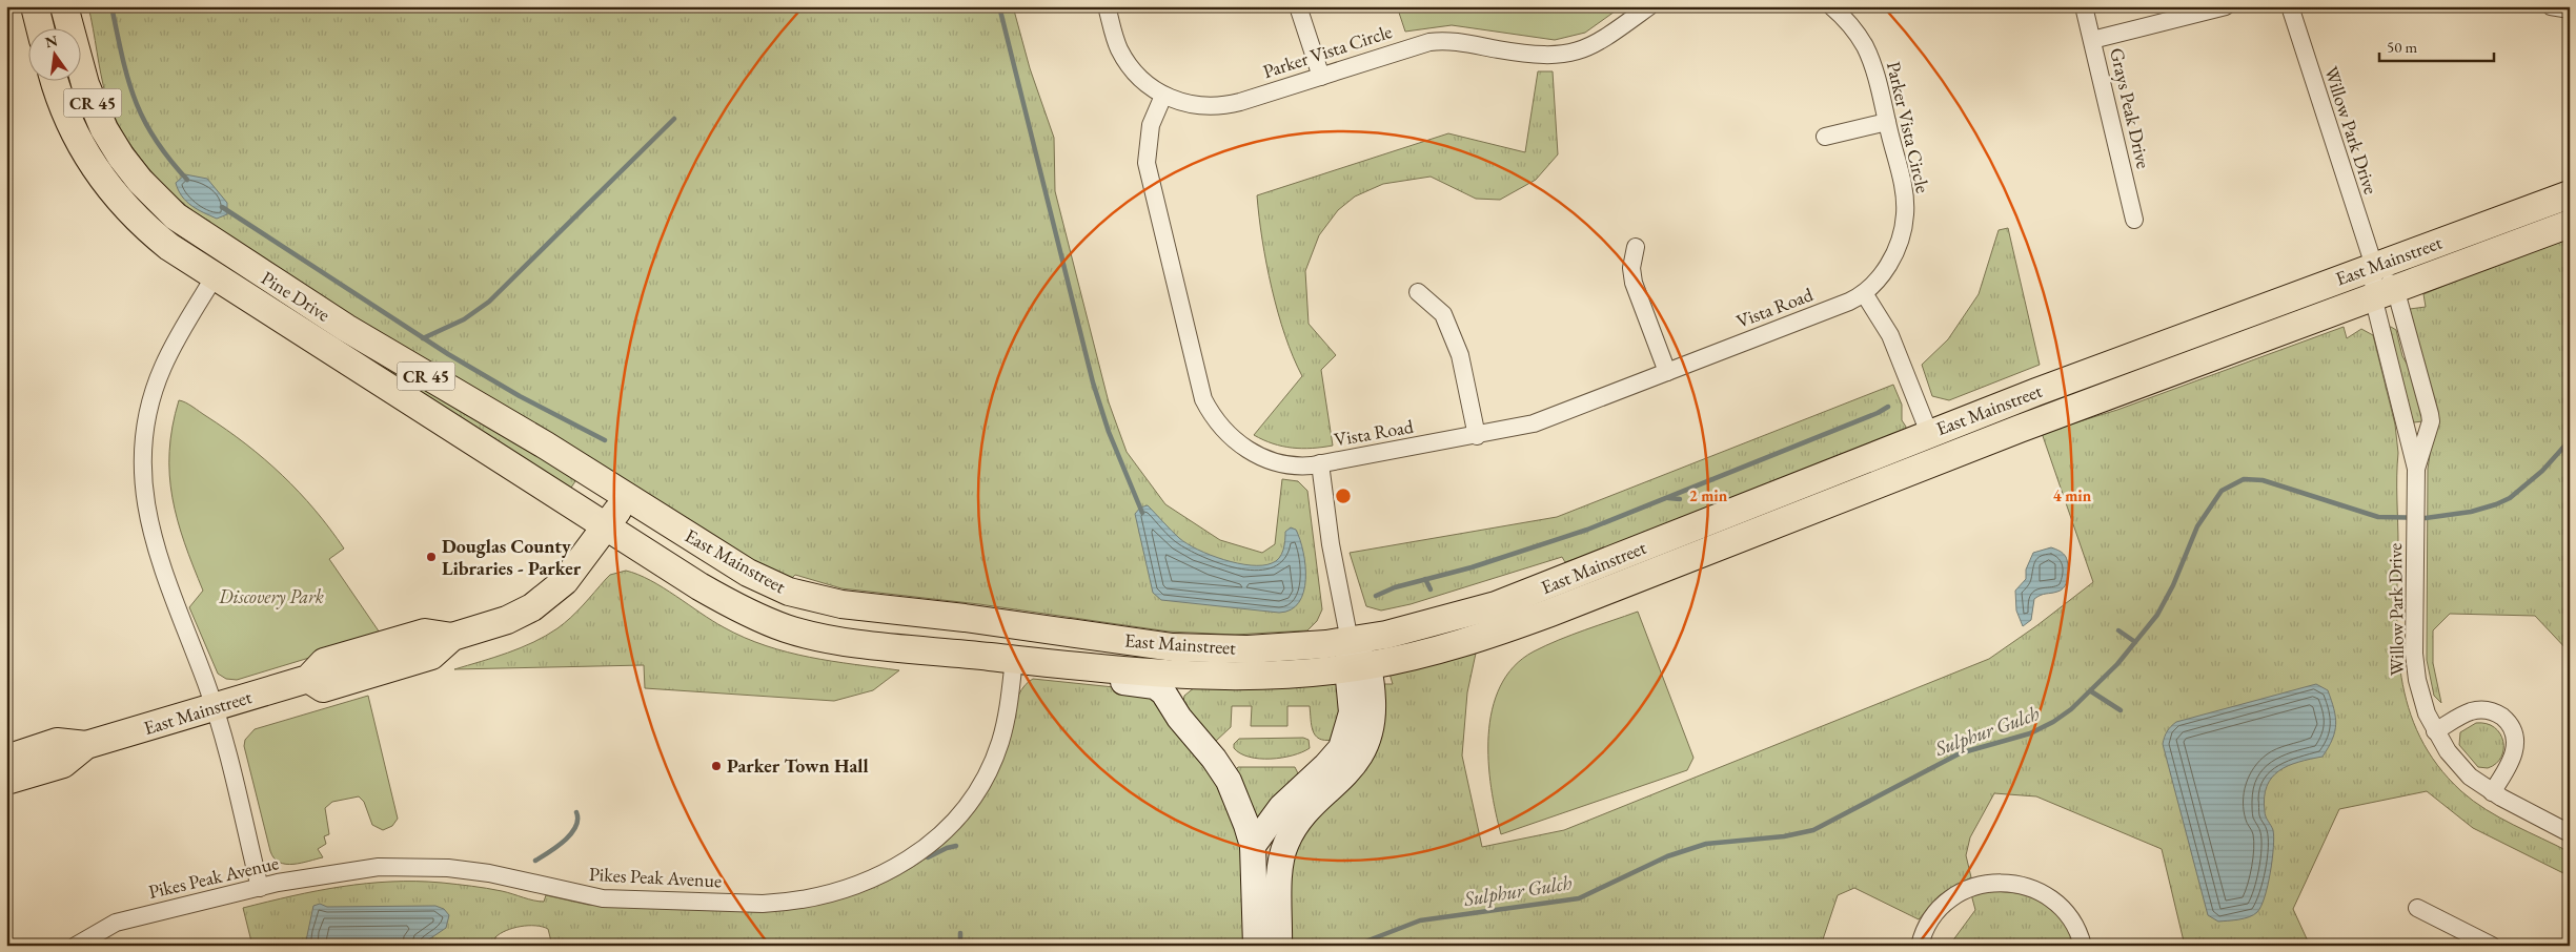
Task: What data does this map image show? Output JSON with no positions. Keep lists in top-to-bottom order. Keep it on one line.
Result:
{"streets":{"main road":["CR 45","East Mainstreet","Pine Drive"],"street":["Parker Vista Circle","Grays Peak Drive","Willow Park Drive","Vista Road","Pikes Peak Avenue"]},"crossings":[["Parker Vista Circle","Vista Road"],["Willow Park Drive","East Mainstreet"],["East Mainstreet","Pine Drive"],["East Mainstreet","Pikes Peak Avenue"]],"water":["Sulphur Gulch"],"parks":["Discovery Park"],"places":["Douglas County Libraries - Parker","Parker Town Hall"],"scale_bar":"50 m","north":"top","rings":["2 min","4 min"]}
